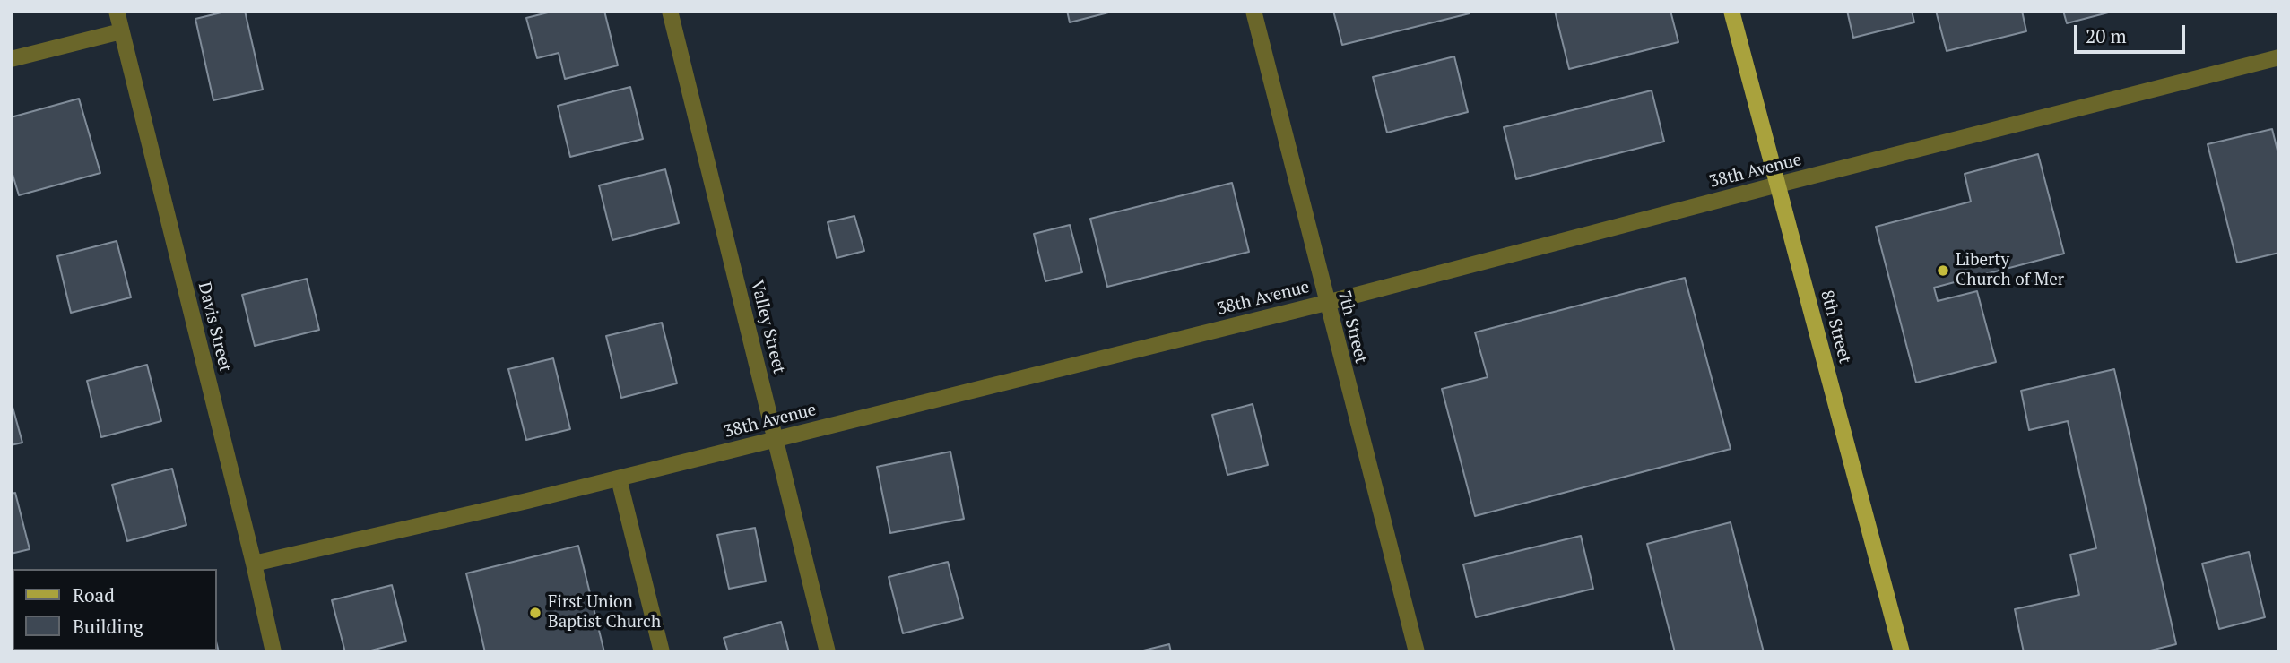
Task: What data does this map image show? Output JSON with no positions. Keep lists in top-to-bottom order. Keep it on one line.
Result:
{"streets":{"main road":["8th Street"],"street":["38th Avenue","Davis Street","Valley Street","7th Street"]},"crossings":[["38th Avenue","Davis Street"],["38th Avenue","Valley Street"],["38th Avenue","7th Street"],["38th Avenue","8th Street"]],"places":["Liberty Church of Mer","First Union Baptist Church"],"legend":["Road","Building"],"scale_bar":"20 m"}
